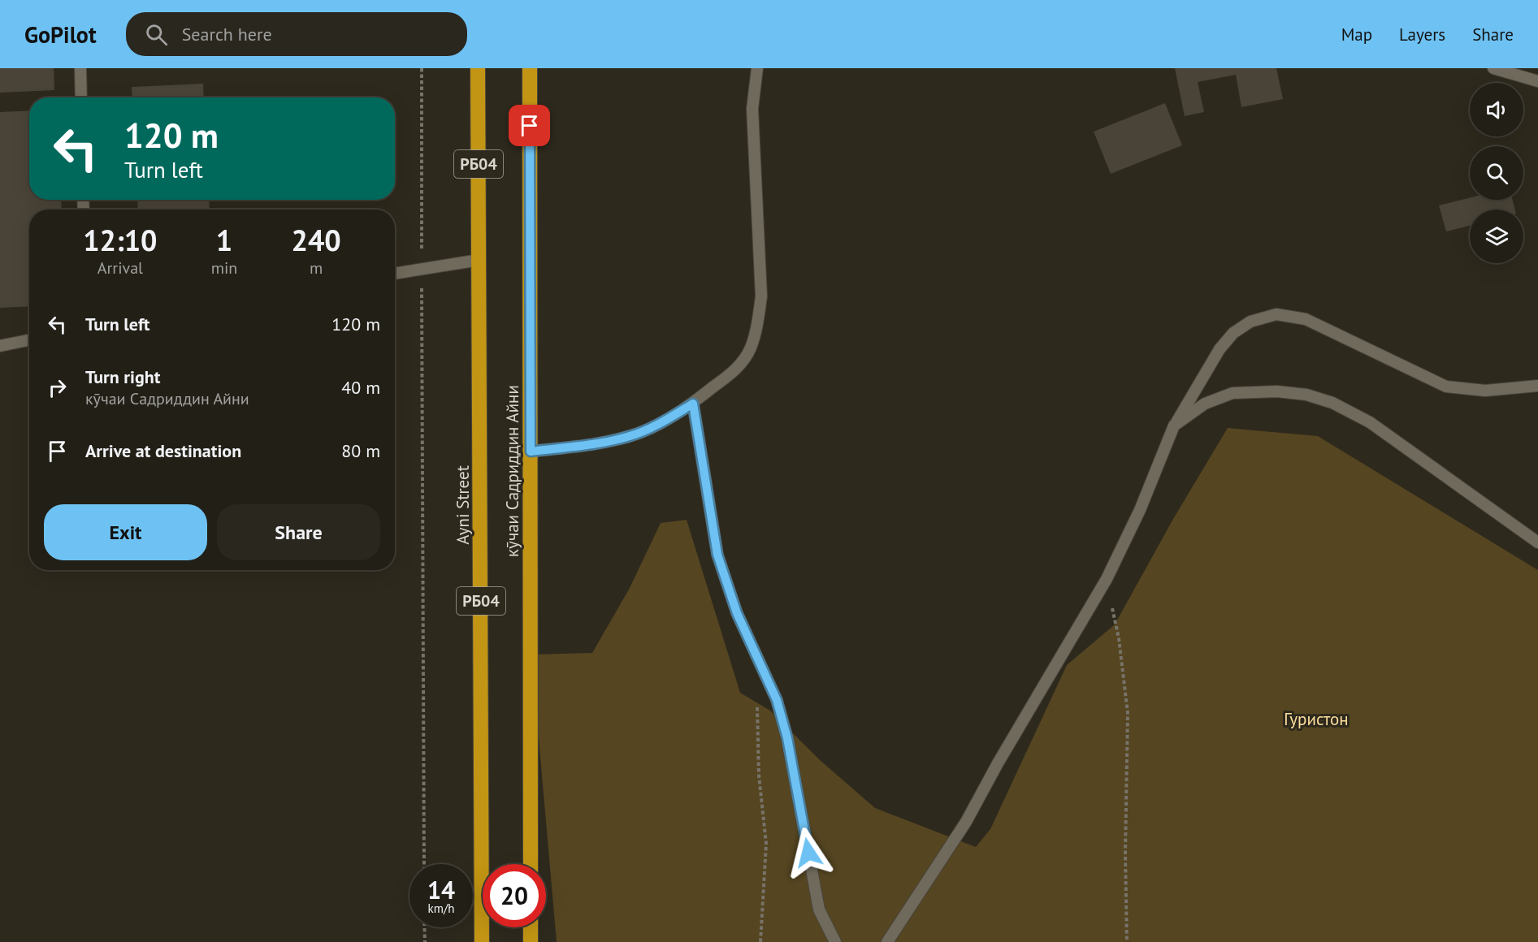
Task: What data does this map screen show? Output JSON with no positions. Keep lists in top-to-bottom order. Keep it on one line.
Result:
{"streets":{"highway":["РБ04","кӯчаи Садриддин Айни","Ayni Street"]},"parks":["Гуристон"],"page":{"header":"GoPilot","search":"Search here","nav":["Map","Layers","Share"],"turn":["120 m","Turn left"],"eta":["12:10","Arrival","1","min","240","m"],"list":[{"name":"Turn left","value":"120 m"},{"name":"Turn right","note":"кӯчаи Садриддин Айни","value":"40 m"},{"name":"Arrive at destination","value":"80 m"}],"buttons":["Exit","Share"],"speed":"14 km/h","limit":"20"}}
